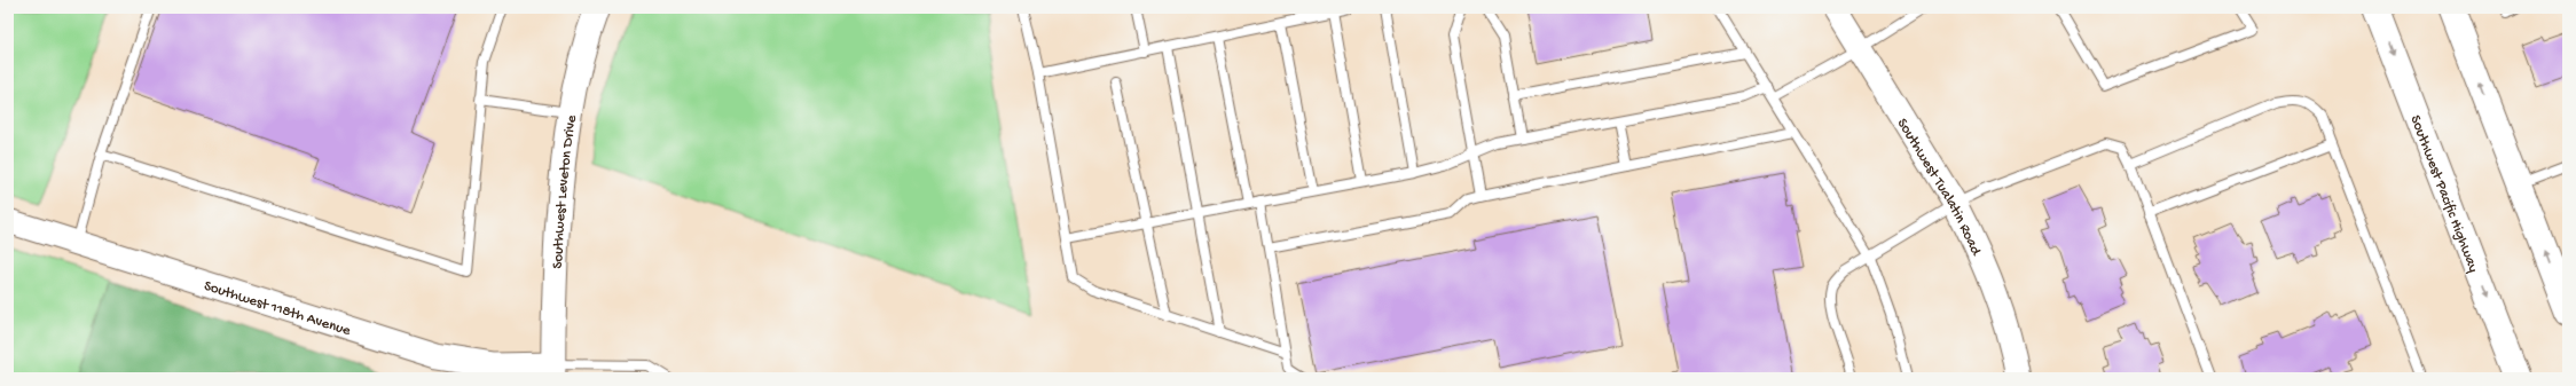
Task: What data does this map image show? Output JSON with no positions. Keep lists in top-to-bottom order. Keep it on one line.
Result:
{"streets":{"highway":["Southwest Pacific Highway"],"street":["Southwest Tualatin Road","Southwest Leveton Drive","Southwest 118th Avenue"]},"crossings":[["Southwest Leveton Drive","Southwest 118th Avenue"]]}
